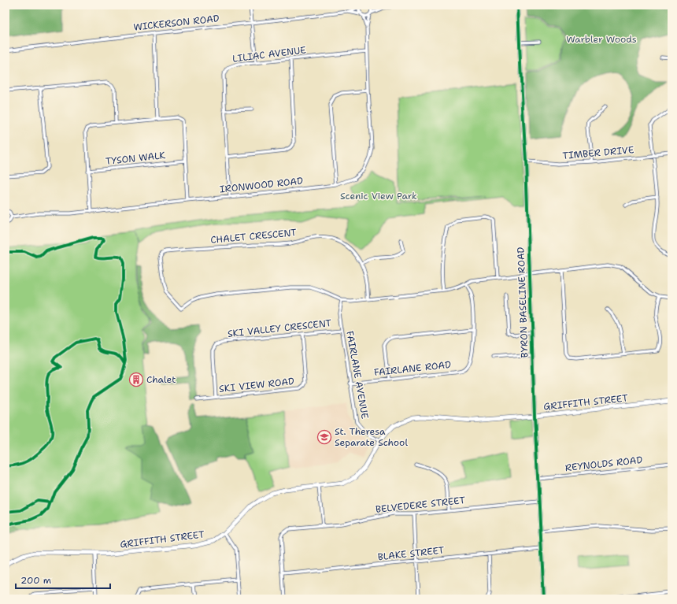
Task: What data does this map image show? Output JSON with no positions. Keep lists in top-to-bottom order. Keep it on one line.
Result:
{"streets":{"street":["WICKERSON ROAD","LILIAC AVENUE","TIMBER DRIVE","TYSON WALK","IRONWOOD ROAD","CHALET CRESCENT","BYRON BASELINE ROAD","SKI VALLEY CRESCENT","FAIRLANE ROAD","FAIRLANE AVENUE","SKI VIEW ROAD","GRIFFITH STREET","REYNOLDS ROAD","BELVEDERE STREET","BLAKE STREET"]},"crossings":[["WICKERSON ROAD","IRONWOOD ROAD"],["LILIAC AVENUE","IRONWOOD ROAD"],["TIMBER DRIVE","BYRON BASELINE ROAD"],["CHALET CRESCENT","FAIRLANE AVENUE"],["BYRON BASELINE ROAD","GRIFFITH STREET"],["BYRON BASELINE ROAD","REYNOLDS ROAD"],["BYRON BASELINE ROAD","BELVEDERE STREET"],["BYRON BASELINE ROAD","BLAKE STREET"],["SKI VALLEY CRESCENT","FAIRLANE AVENUE"],["SKI VALLEY CRESCENT","SKI VIEW ROAD"],["FAIRLANE ROAD","FAIRLANE AVENUE"],["FAIRLANE AVENUE","GRIFFITH STREET"],["BELVEDERE STREET","BLAKE STREET"]],"parks":["Warbler Woods","Scenic View Park"],"places":{"building":["Chalet"],"school or university":["St. Theresa Separate School"]},"scale_bar":"200 m"}
